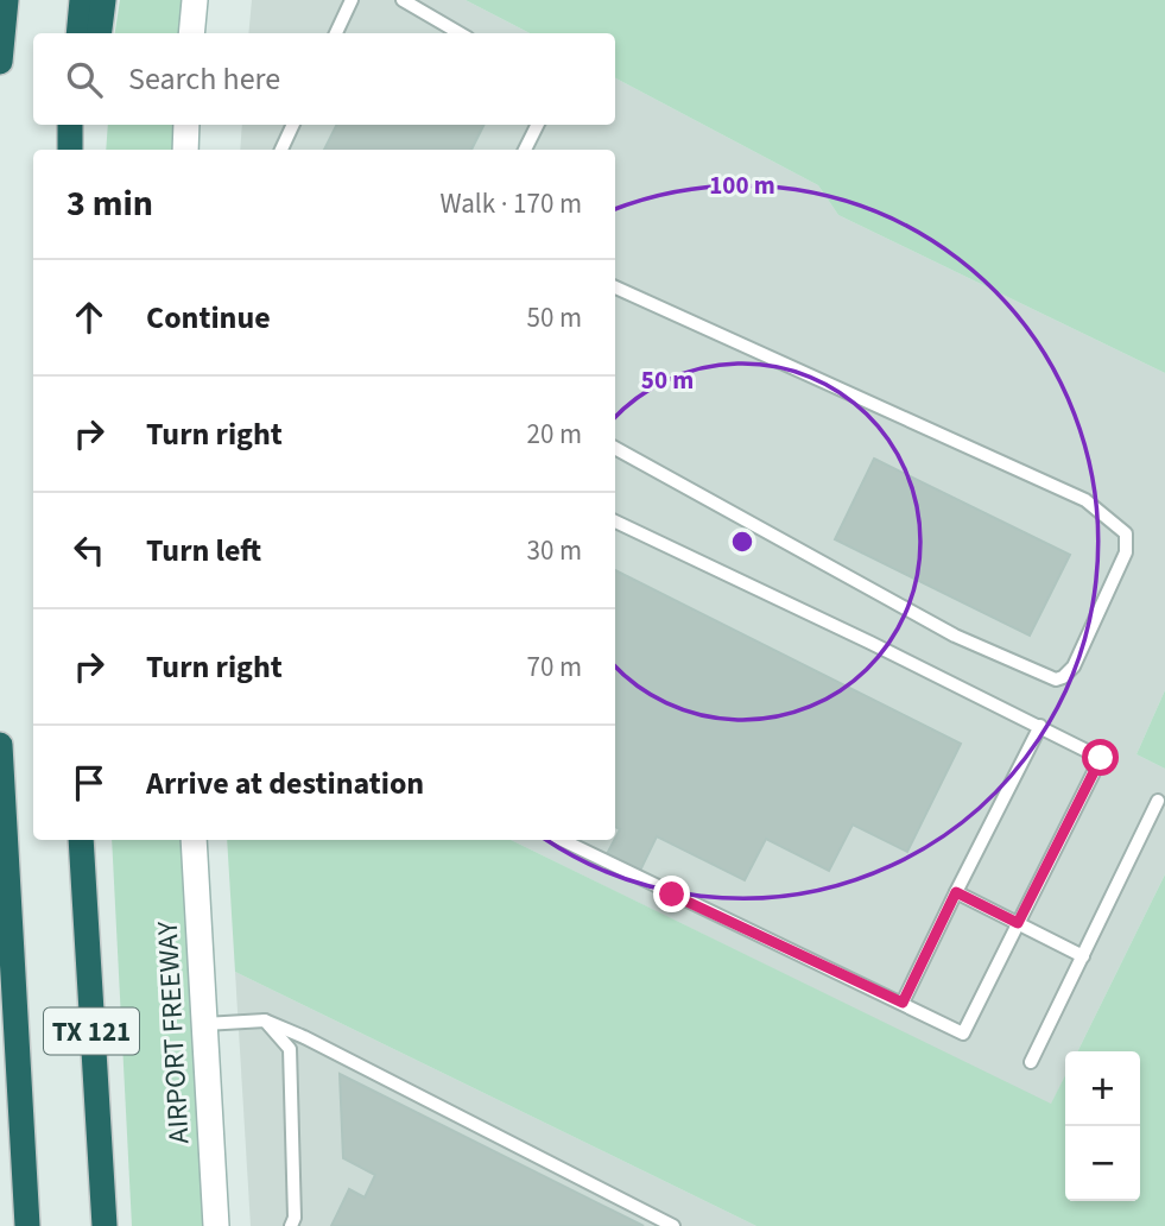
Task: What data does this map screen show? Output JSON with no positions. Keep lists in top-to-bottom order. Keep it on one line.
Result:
{"streets":{"highway":["TX 121"],"main road":["AIRPORT FREEWAY"]},"page":{"search":"Search here","heading":["3 min","Walk · 170 m"],"list":[["Continue","50 m"],["Turn right","20 m"],["Turn left","30 m"],["Turn right","70 m"],"Arrive at destination"],"map_buttons":["+","−"]},"rings":["100 m","50 m"]}
